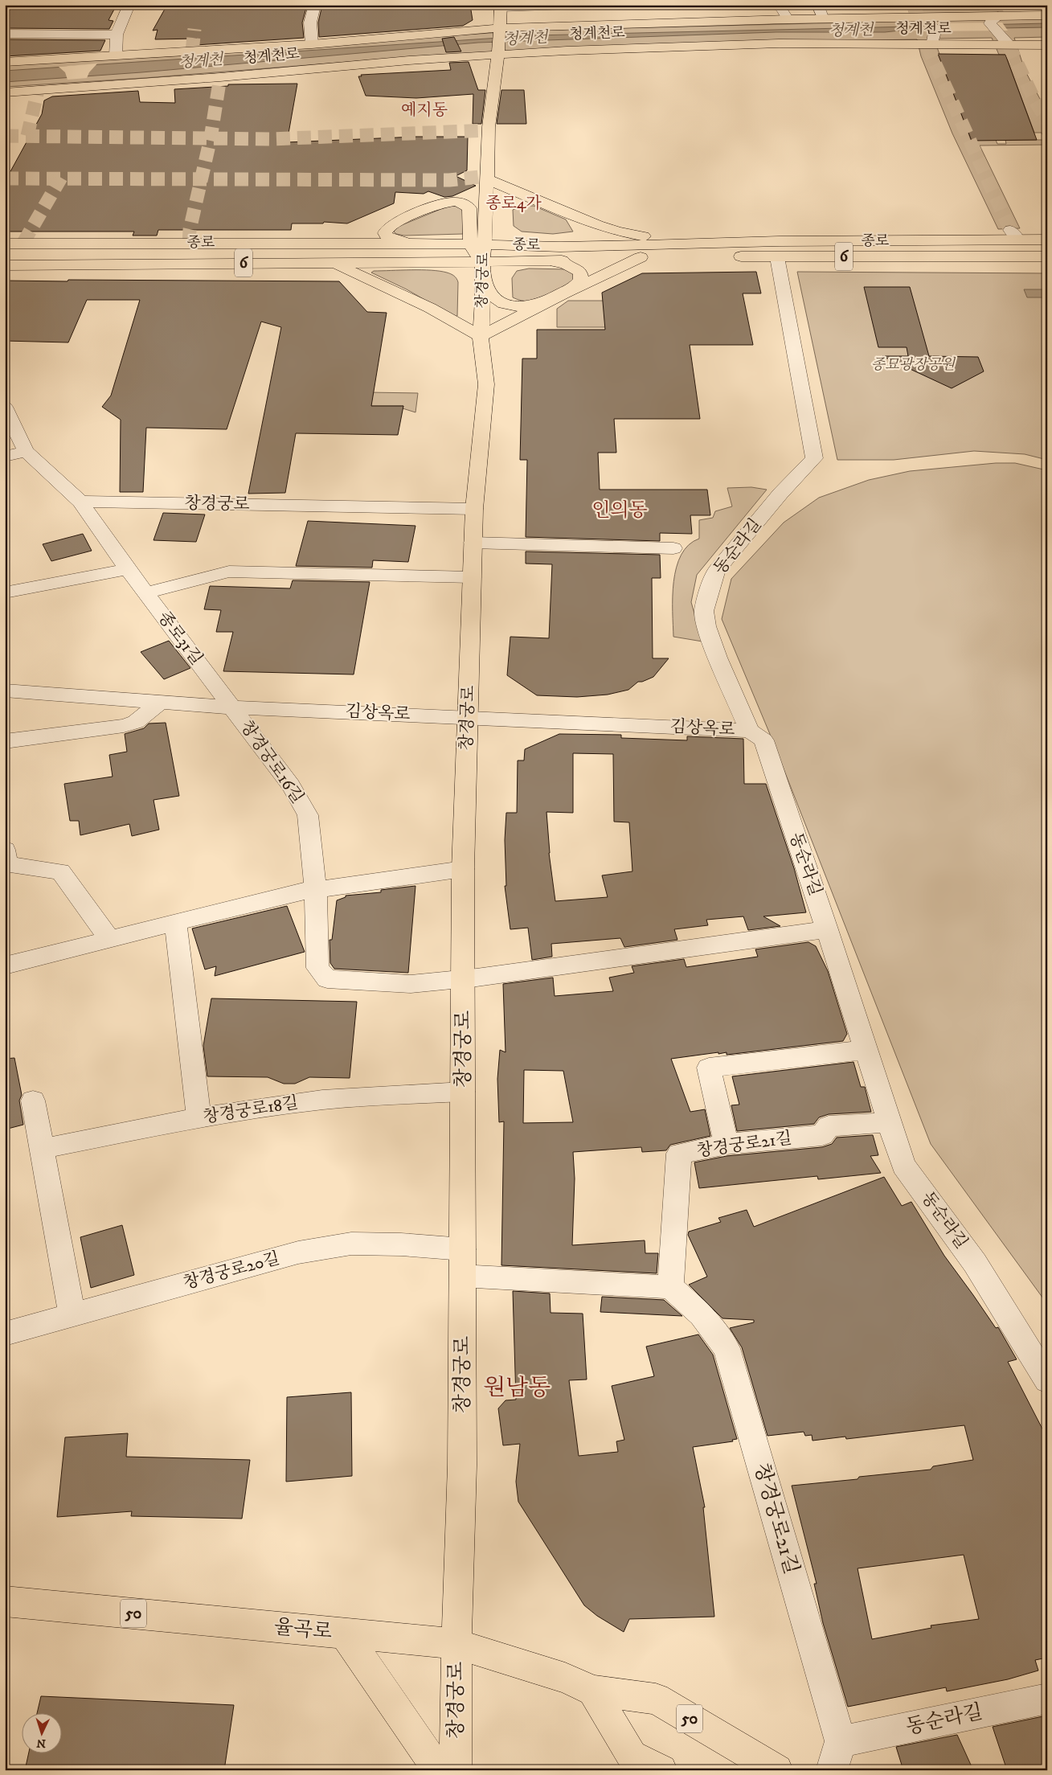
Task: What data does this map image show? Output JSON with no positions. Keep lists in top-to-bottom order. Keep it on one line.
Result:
{"streets":{"main road":["청계천로","종로","6","창경궁로","50","율곡로"],"street":["동순라길","종로31길","김상옥로","창경궁로16길","창경궁로18길","창경궁로21길","창경궁로20길"]},"crossings":[["청계천로","창경궁로"],["종로","창경궁로"],["종로","동순라길"],["창경궁로","종로31길"],["창경궁로","김상옥로"],["창경궁로","창경궁로18길"],["창경궁로","창경궁로20길"],["창경궁로","율곡로"],["동순라길","김상옥로"],["동순라길","창경궁로21길"],["종로31길","김상옥로"],["종로31길","창경궁로16길"],["김상옥로","창경궁로16길"]],"districts":["예지동","종로4가","인의동","원남동"],"water":["청계천"],"parks":["종묘광장공원"],"north":"bottom"}
